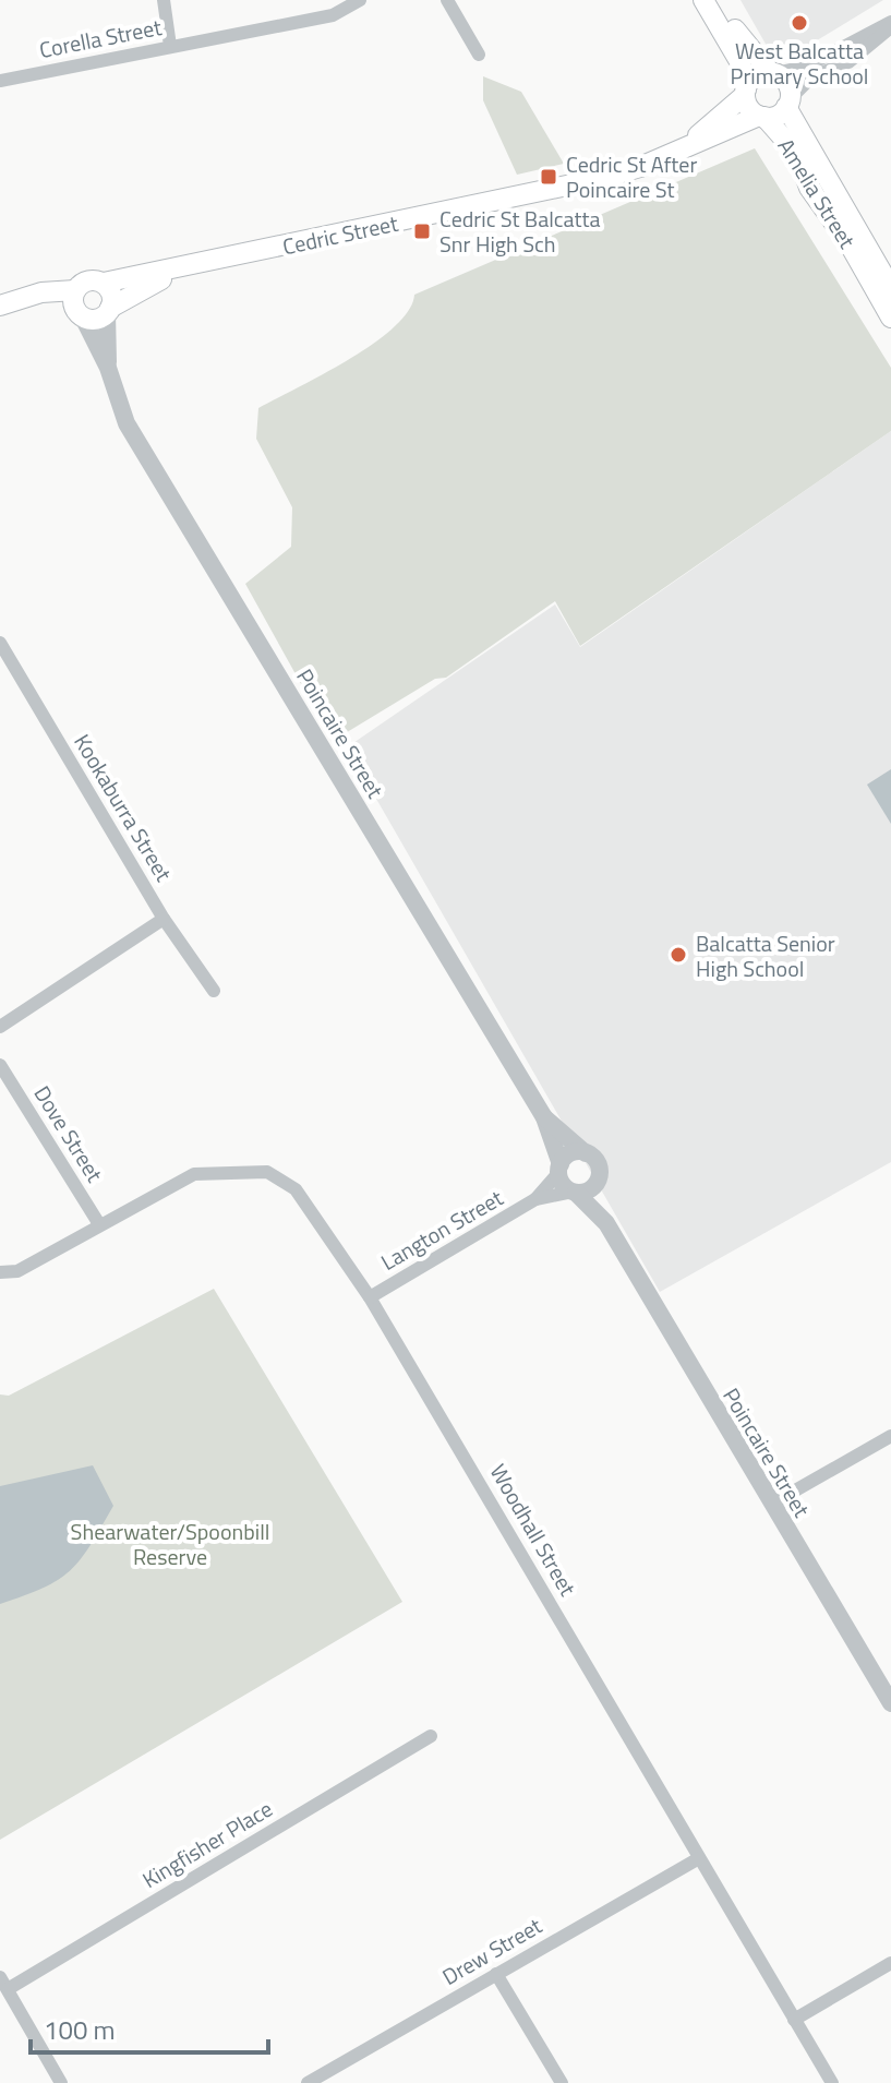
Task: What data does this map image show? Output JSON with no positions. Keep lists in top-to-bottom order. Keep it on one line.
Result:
{"streets":{"main road":["Amelia Street","Cedric Street"],"street":["Corella Street","Poincaire Street","Kookaburra Street","Dove Street","Langton Street","Woodhall Street","Kingfisher Place","Drew Street"]},"crossings":[["Amelia Street","Cedric Street"],["Cedric Street","Poincaire Street"],["Poincaire Street","Langton Street"],["Dove Street","Woodhall Street"],["Langton Street","Woodhall Street"],["Woodhall Street","Drew Street"]],"parks":["Shearwater/Spoonbill Reserve"],"places":{"other":["West Balcatta Primary School","Balcatta Senior High School"],"transit":["Cedric St After Poincaire St","Cedric St Balcatta Snr High Sch"]},"scale_bar":"100 m"}
